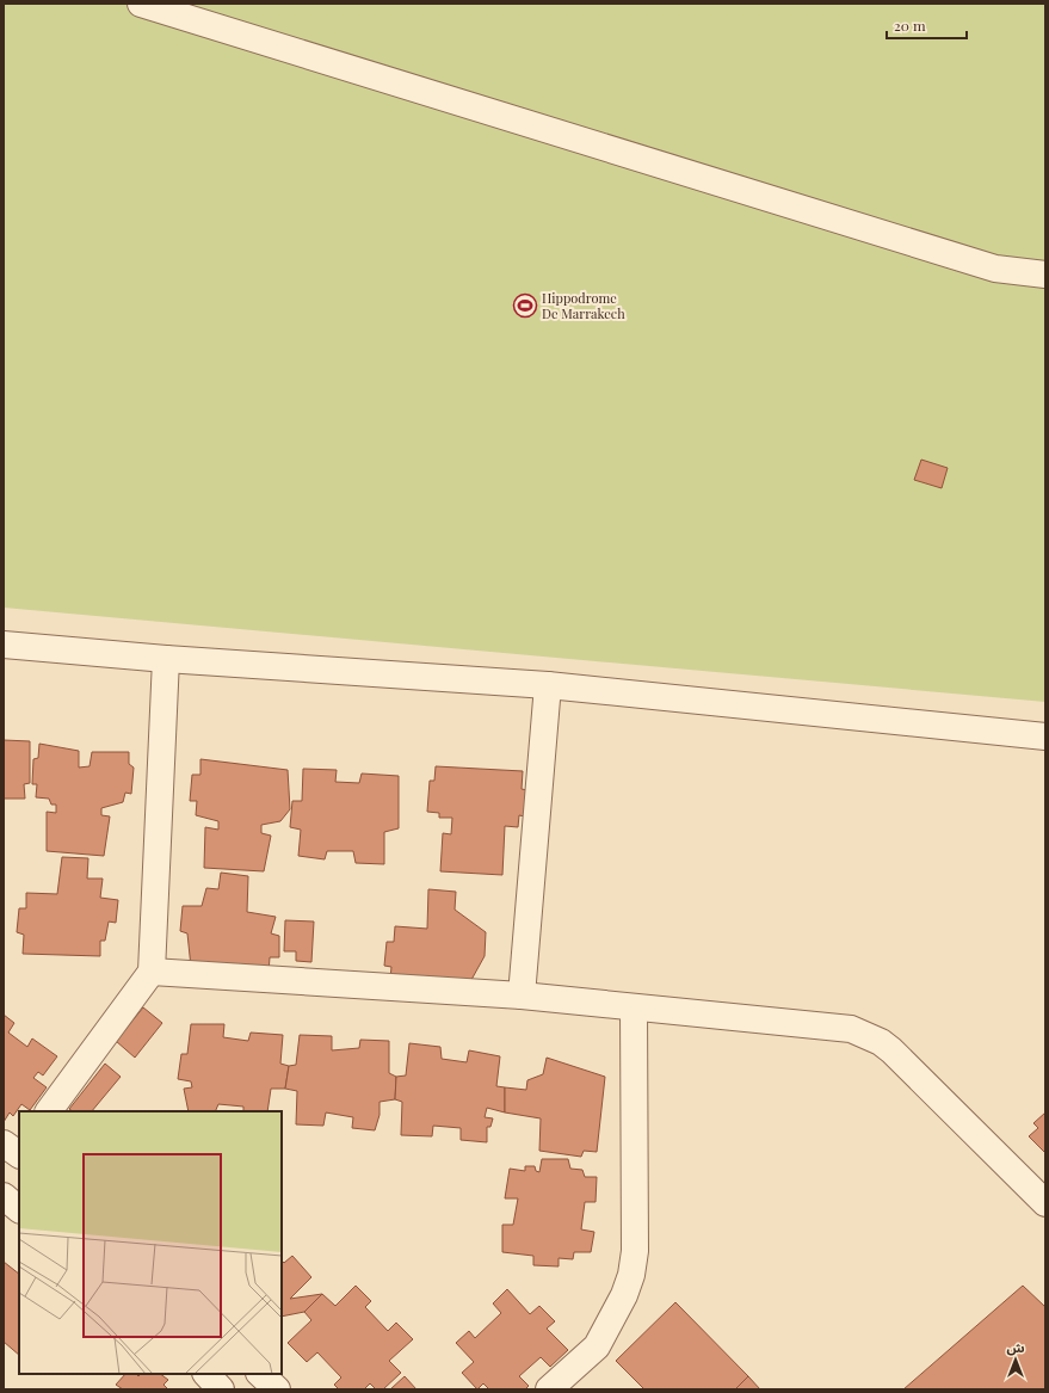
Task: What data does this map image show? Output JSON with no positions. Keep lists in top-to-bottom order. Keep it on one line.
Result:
{"places":{"sports":["Hippodrome De Marrakech"]},"scale_bar":"20 m","north":"top"}
